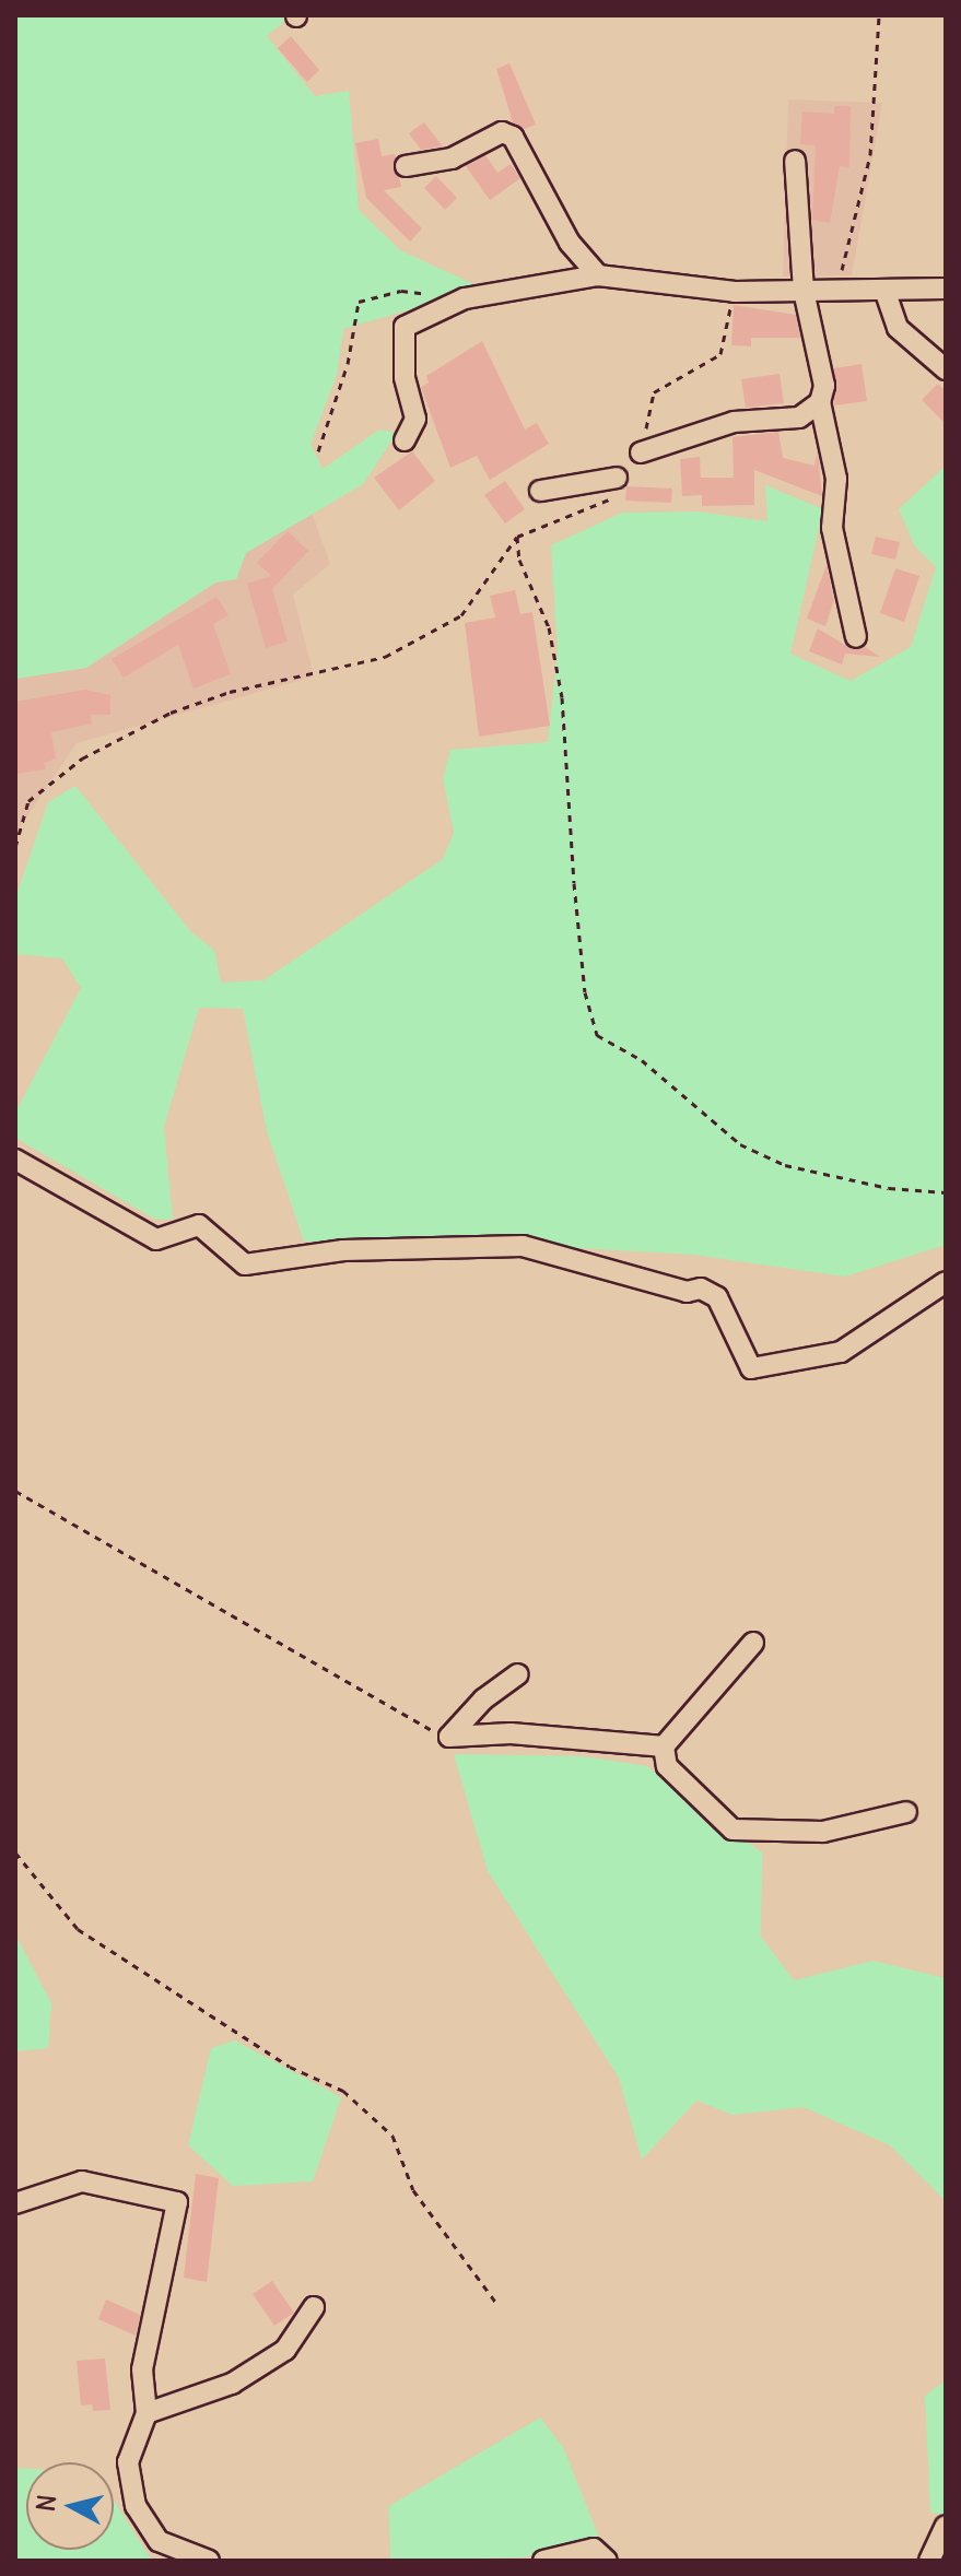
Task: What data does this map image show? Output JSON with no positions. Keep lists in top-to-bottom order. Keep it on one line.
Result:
{"north":"left"}
